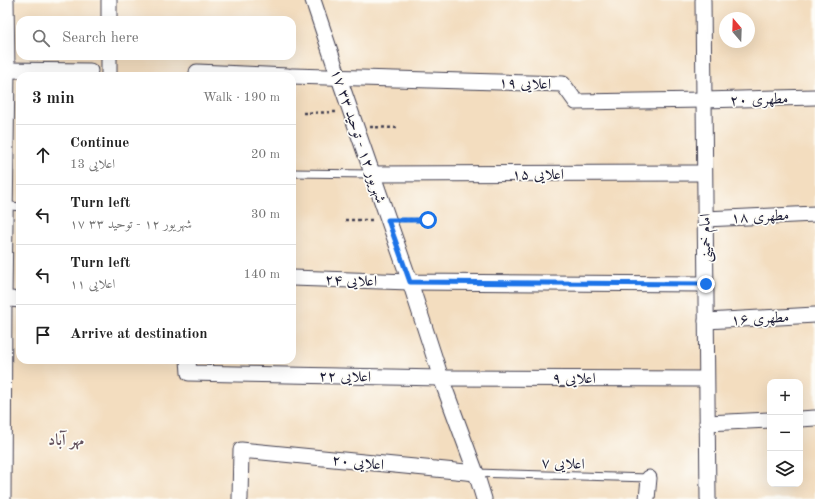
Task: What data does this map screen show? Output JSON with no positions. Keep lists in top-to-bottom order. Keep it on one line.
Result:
{"streets":{"street":["اعلایی ۱۹","مطهری ۲۰","۱۷ شهریور ۱۲ - توحید ۳۳","اعلایی ۱۵","مطهری ۱۸","امام خمینی","اعلایی ۲۴","مطهری ۱۶","اعلایی ۲۲","اعلایی ۹","اعلایی ۲۰"],"lane":["اعلایی ۷"]},"crossings":[["اعلایی ۱۹","مطهری ۲۰"],["اعلایی ۱۹","۱۷ شهریور ۱۲ - توحید ۳۳"],["اعلایی ۱۹","امام خمینی"],["مطهری ۲۰","امام خمینی"],["۱۷ شهریور ۱۲ - توحید ۳۳","اعلایی ۱۵"],["۱۷ شهریور ۱۲ - توحید ۳۳","اعلایی ۲۴"],["۱۷ شهریور ۱۲ - توحید ۳۳","اعلایی ۲۲"],["۱۷ شهریور ۱۲ - توحید ۳۳","اعلایی ۹"],["۱۷ شهریور ۱۲ - توحید ۳۳","اعلایی ۲۰"],["۱۷ شهریور ۱۲ - توحید ۳۳","اعلایی ۷"],["اعلایی ۱۵","امام خمینی"],["مطهری ۱۸","امام خمینی"],["امام خمینی","اعلایی ۲۴"],["امام خمینی","مطهری ۱۶"],["امام خمینی","اعلایی ۹"],["اعلایی ۲۲","اعلایی ۹"],["اعلایی ۲۰","اعلایی ۷"]],"districts":["مهر آباد"],"north":"top","page":{"search":"Search here","heading":["3 min","Walk · 190 m"],"list":[["Continue","اعلایی 13","20 m"],["Turn left","۱۷ شهریور ۱۲ - توحید ۳۳","30 m"],["Turn left","اعلایی ۱۱","140 m"],"Arrive at destination"],"map_buttons":["+","−"]}}
